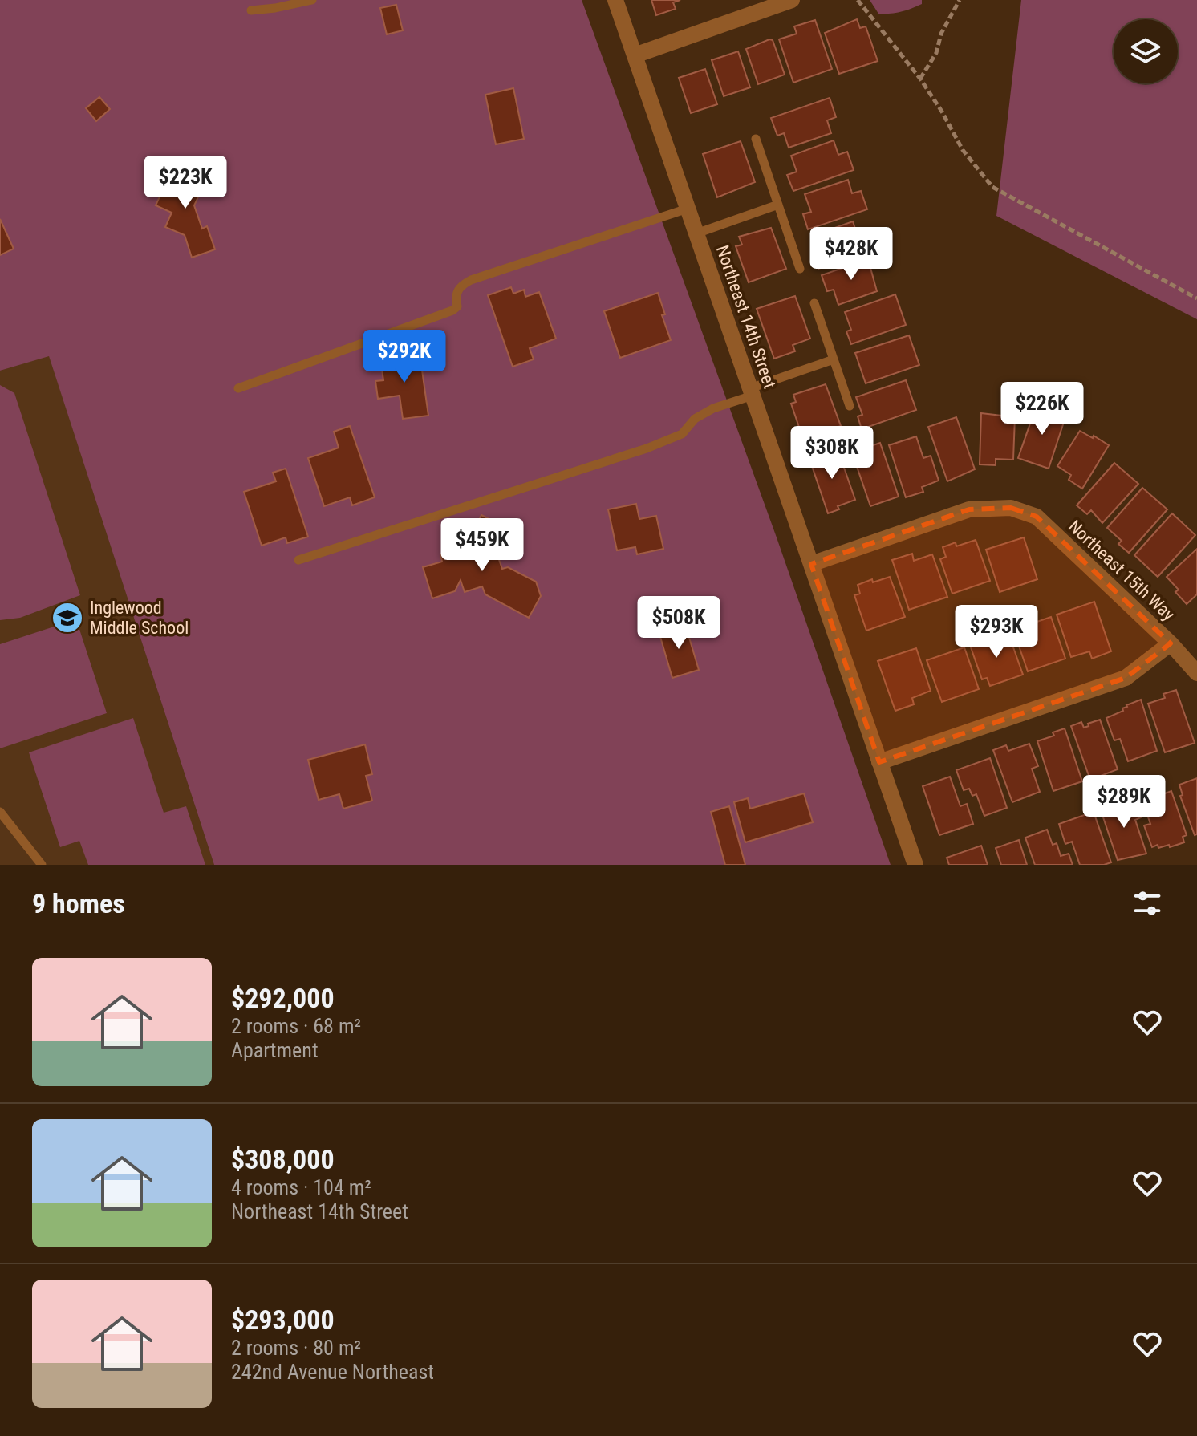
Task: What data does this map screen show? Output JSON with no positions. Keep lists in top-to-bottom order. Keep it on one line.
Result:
{"streets":{"street":["Northeast 14th Street","Northeast 15th Way"]},"crossings":[["Northeast 14th Street","Northeast 15th Way"]],"places":{"school or university":["Inglewood Middle School"]},"page":{"price":["$223K","$428K","$292K","$226K","$308K","$459K","$508K","$293K","$289K"],"heading":"9 homes","list":[{"name":"$292,000","note":"2 rooms · 68 m² · Apartment"},{"name":"$308,000","note":"4 rooms · 104 m² · Northeast 14th Street"},{"name":"$293,000","note":"2 rooms · 80 m² · 242nd Avenue Northeast"}]}}
